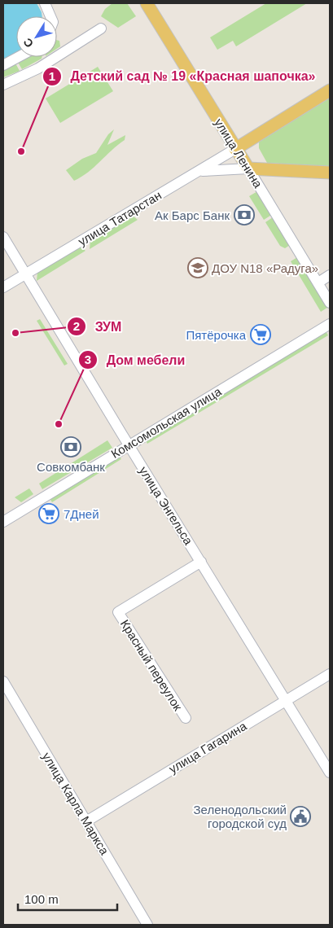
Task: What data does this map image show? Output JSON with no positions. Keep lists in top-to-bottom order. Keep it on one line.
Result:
{"streets":{"main road":["улица Ленина"],"street":["улица Татарстан","Комсомольская улица","улица Энгельса","Красный переулок","улица Гагарина","улица Карла Маркса"]},"crossings":[["улица Ленина","улица Татарстан"],["улица Татарстан","улица Энгельса"],["Комсомольская улица","улица Энгельса"],["улица Энгельса","Красный переулок"],["улица Энгельса","улица Гагарина"],["улица Гагарина","улица Карла Маркса"]],"places":{"other":["Детский сад № 19 «Красная шапочка»","ЗУМ","Дом мебели"],"bank":["Ак Барс Банк","Совкомбанк"],"school or university":["ДОУ N18 «Радуга»"],"supermarket":["Пятёрочка","7Дней"],"public building":["Зеленодольский городской суд"]},"scale_bar":"100 m","north":"bottom left"}
